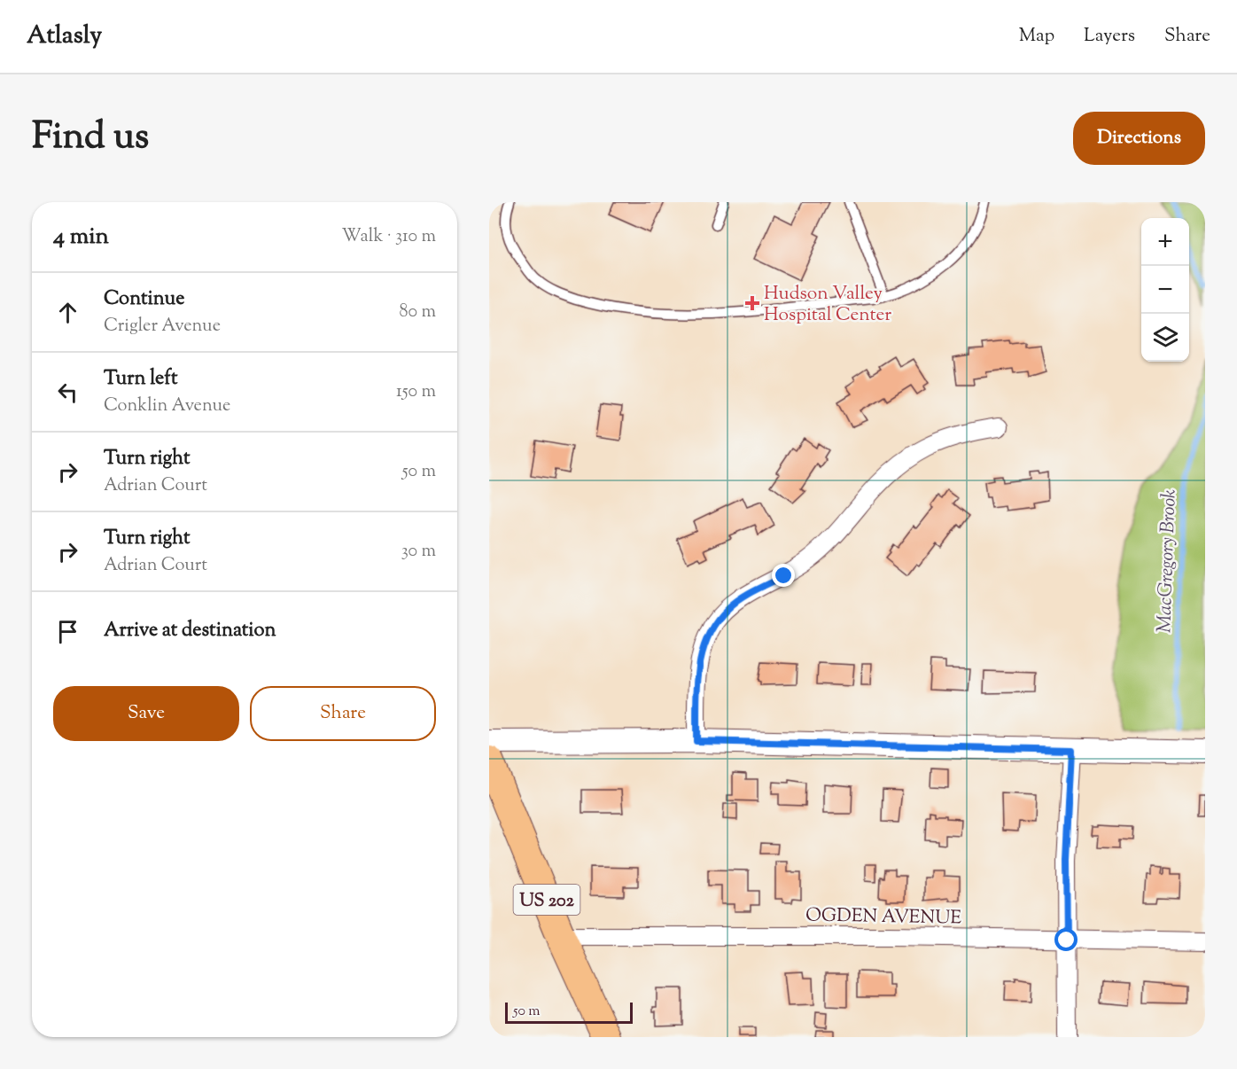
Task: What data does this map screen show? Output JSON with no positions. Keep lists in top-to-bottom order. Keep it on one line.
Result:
{"streets":{"main road":["US 202"],"street":["OGDEN AVENUE"]},"crossings":[["US 202","OGDEN AVENUE"]],"water":["MacGregory Brook"],"places":{"health":["Hudson Valley Hospital Center"]},"scale_bar":"50 m","page":{"header":"Atlasly","nav":["Map","Layers","Share"],"title":"Find us","buttons":["Directions",["Save","Share"]],"heading":["4 min","Walk · 310 m"],"map_buttons":["+","−"],"list":[["Continue","Crigler Avenue","80 m"],["Turn left","Conklin Avenue","150 m"],["Turn right","Adrian Court","50 m"],["Turn right","Adrian Court","30 m"],"Arrive at destination"],"scale":"50 m"}}
